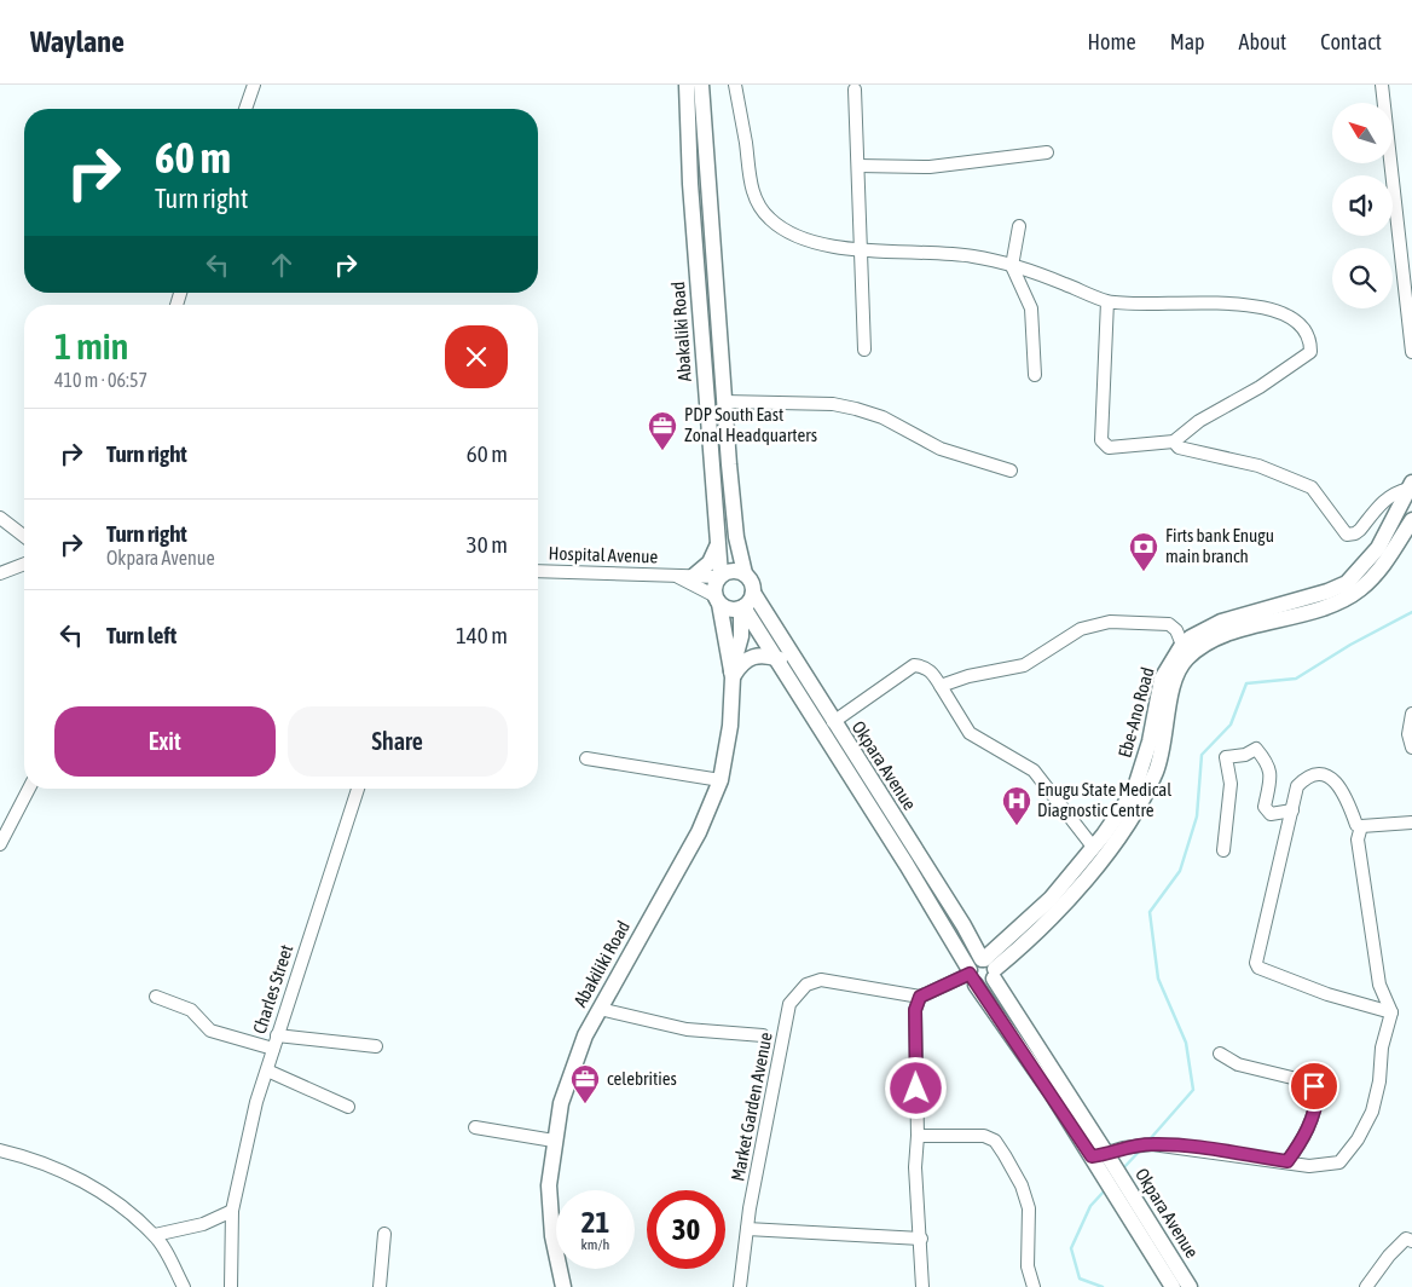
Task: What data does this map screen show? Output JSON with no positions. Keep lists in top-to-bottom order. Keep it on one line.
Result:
{"streets":{"main road":["Abakaliki Road","Ebe-Ano Road","Okpara Avenue","Abakiliki Road"],"street":["Hospital Avenue","Charles Street","Market Garden Avenue"]},"crossings":[["Abakaliki Road","Hospital Avenue"],["Abakaliki Road","Okpara Avenue"],["Hospital Avenue","Okpara Avenue"],["Ebe-Ano Road","Okpara Avenue"]],"places":{"office":["PDP South East Zonal Headquarters","celebrities"],"bank":["Firts bank Enugu main branch"],"hospital":["Enugu State Medical Diagnostic Centre"]},"north":"top left","page":{"header":"Waylane","nav":["Home","Map","About","Contact"],"turn":["60 m","Turn right"],"heading":["1 min","410 m · 06:57"],"list":[{"name":"Turn right","value":"60 m"},{"name":"Turn right","note":"Okpara Avenue","value":"30 m"},{"name":"Turn left","value":"140 m"}],"buttons":["Exit","Share"],"speed":"21 km/h","limit":"30"}}
